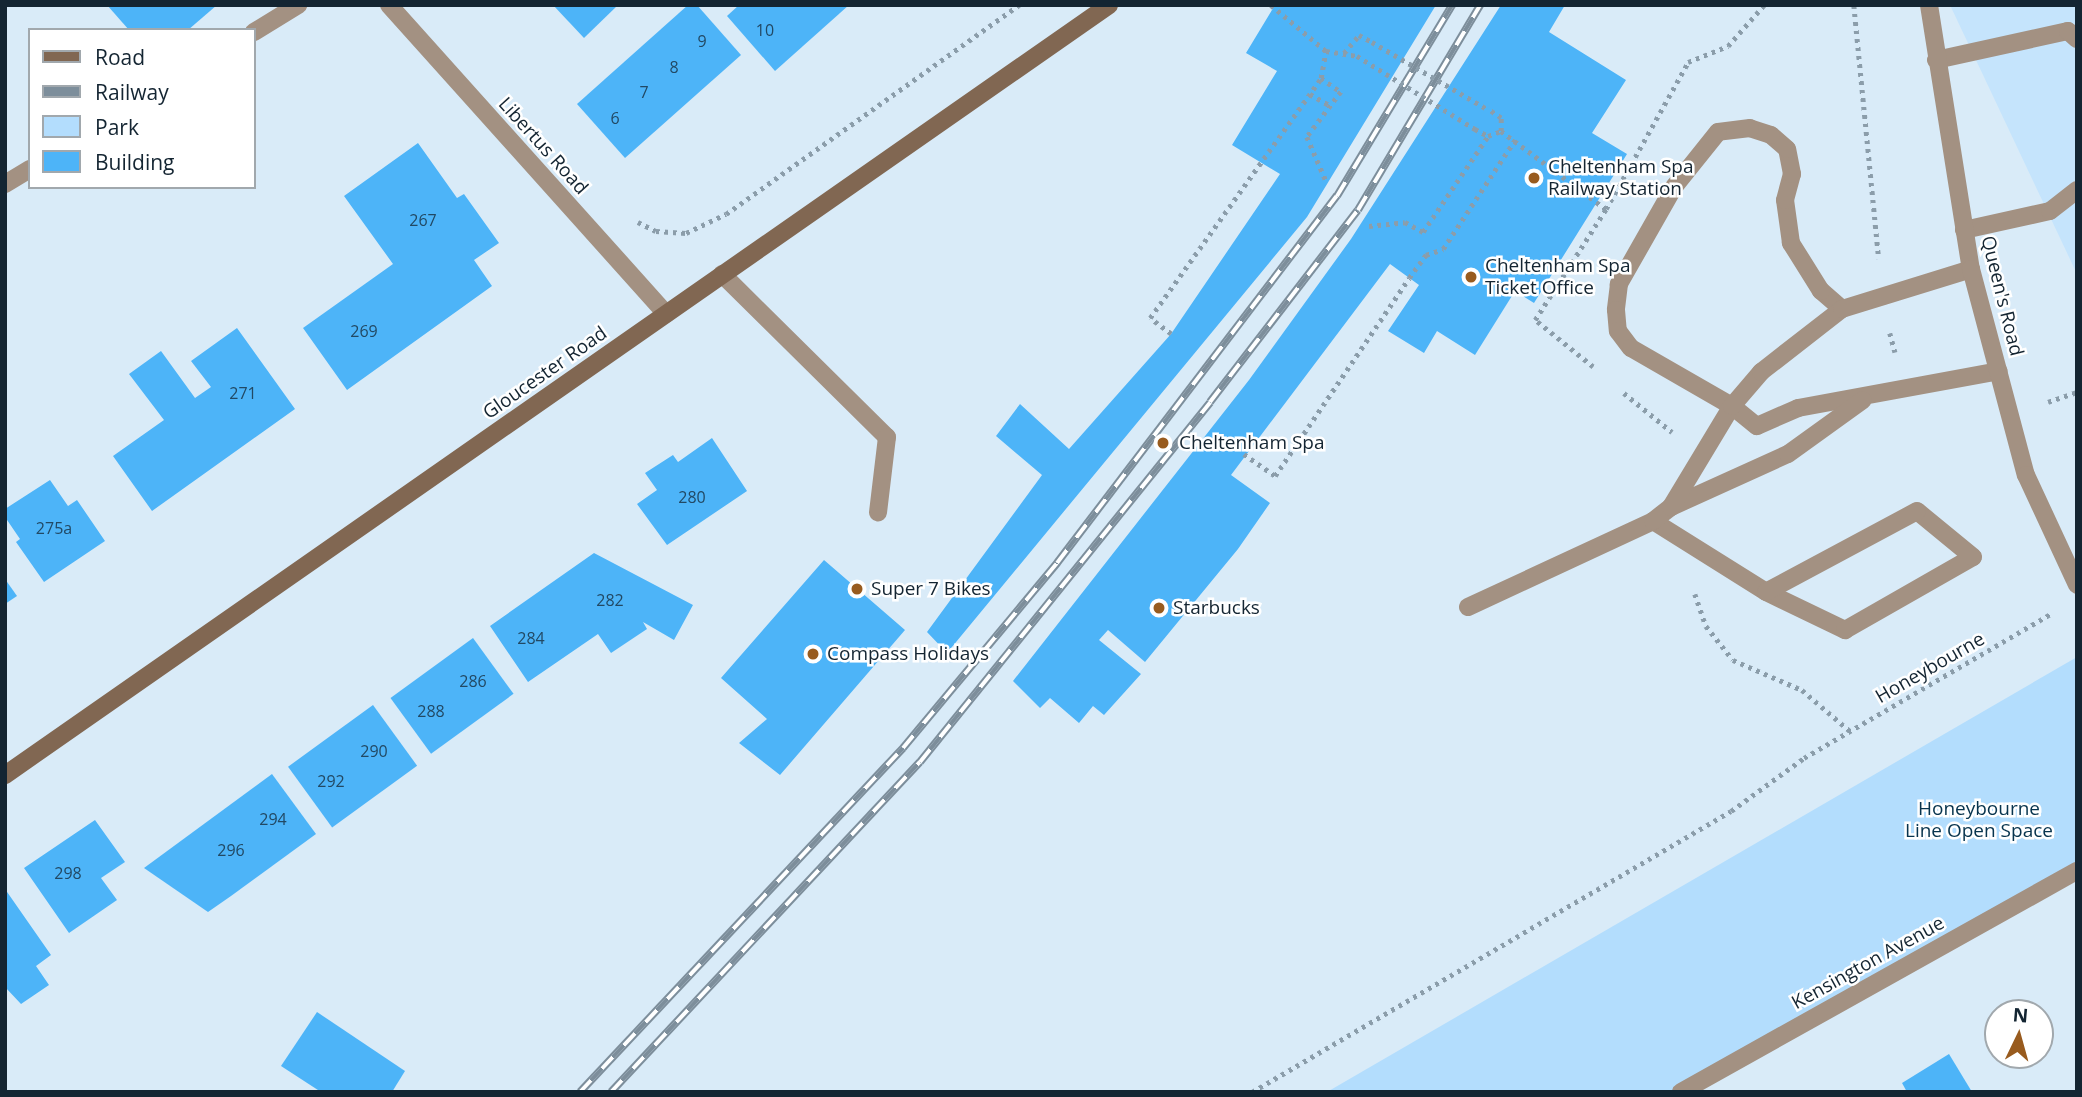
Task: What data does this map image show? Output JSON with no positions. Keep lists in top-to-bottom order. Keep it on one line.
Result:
{"streets":{"main road":["Gloucester Road"],"street":["Libertus Road","Queen's Road","Kensington Avenue"],"path":["Honeybourne"]},"crossings":[["Libertus Road","Gloucester Road"]],"parks":["Honeybourne Line Open Space"],"places":["Cheltenham Spa Railway Station","Cheltenham Spa Ticket Office","Cheltenham Spa","Super 7 Bikes","Starbucks","Compass Holidays"],"house_numbers":["10","9","8","7","6","267","269","271","280","275a","282","284","286","288","290","292","294","296","298"],"legend":["Road","Railway","Park","Building"],"north":"top"}
